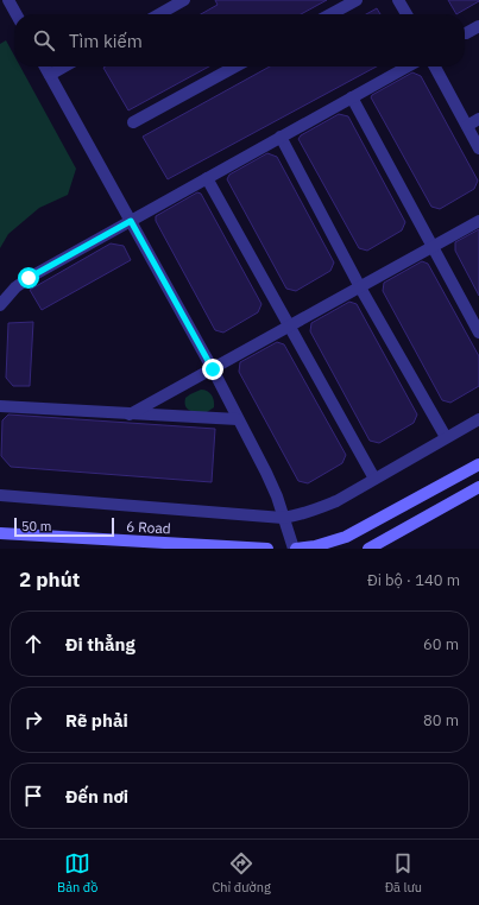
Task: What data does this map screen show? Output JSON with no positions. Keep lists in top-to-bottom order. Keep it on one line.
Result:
{"streets":{"main road":["6 Road"]},"scale_bar":"50 m","page":{"search":"Tìm kiếm","scale":"50 m","heading":["2 phút","Đi bộ · 140 m"],"list":[["Đi thẳng","60 m"],["Rẽ phải","80 m"],"Đến nơi"],"nav":["Bản đồ","Chỉ đường","Đã lưu"]}}
